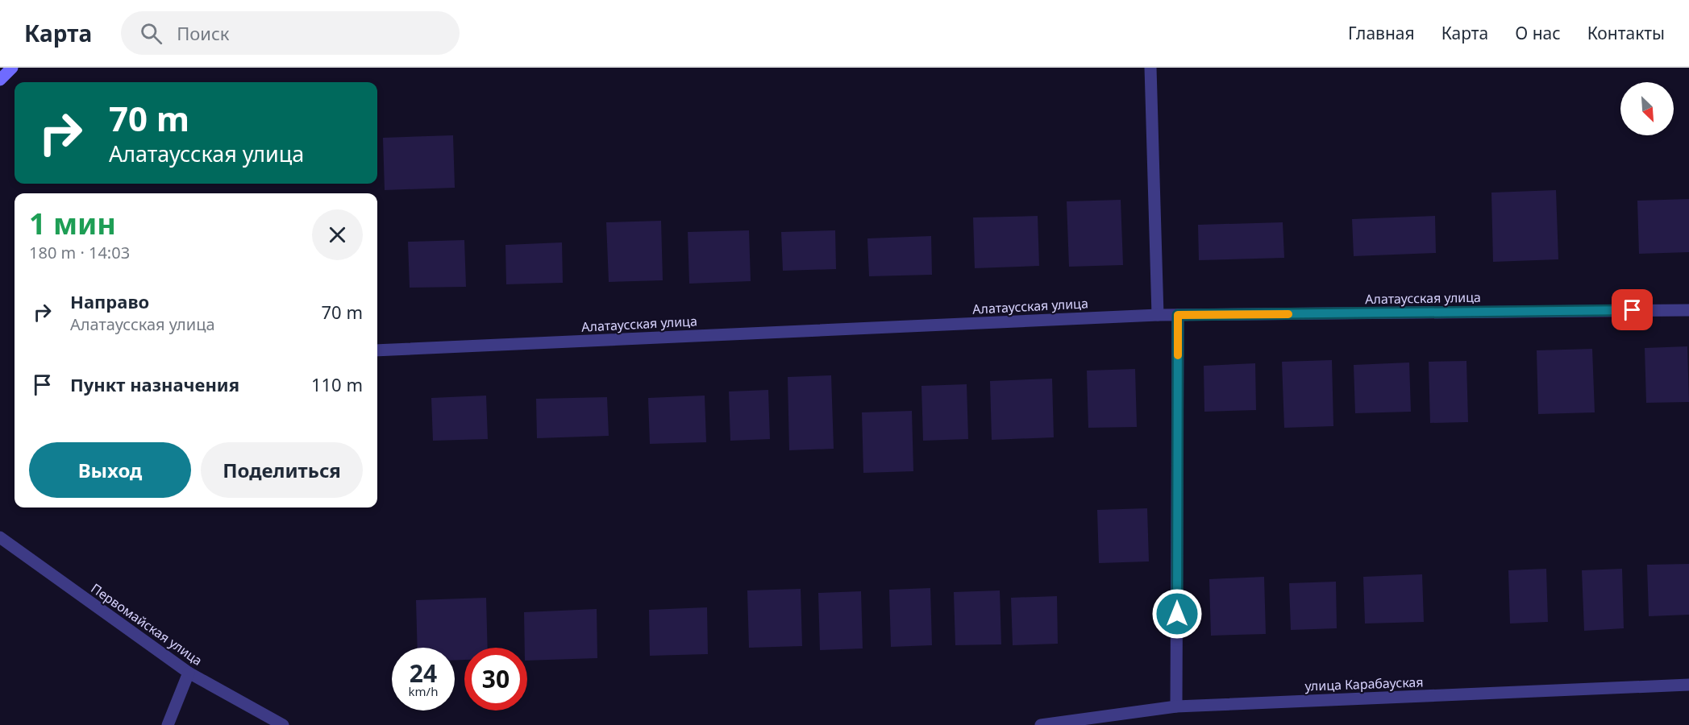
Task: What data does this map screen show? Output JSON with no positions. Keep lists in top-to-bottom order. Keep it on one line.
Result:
{"streets":{"street":["Алатаусская улица","Первомайская улица","улица Карабауская"]},"north":"bottom right","page":{"header":"Карта","search":"Поиск","nav":["Главная","Карта","О нас","Контакты"],"turn":["70 m","Алатаусская улица"],"heading":["1 мин","180 m · 14:03"],"list":[{"name":"Направо","note":"Алатаусская улица","value":"70 m"},{"name":"Пункт назначения","value":"110 m"}],"buttons":["Выход","Поделиться"],"speed":"24 km/h","limit":"30"}}
